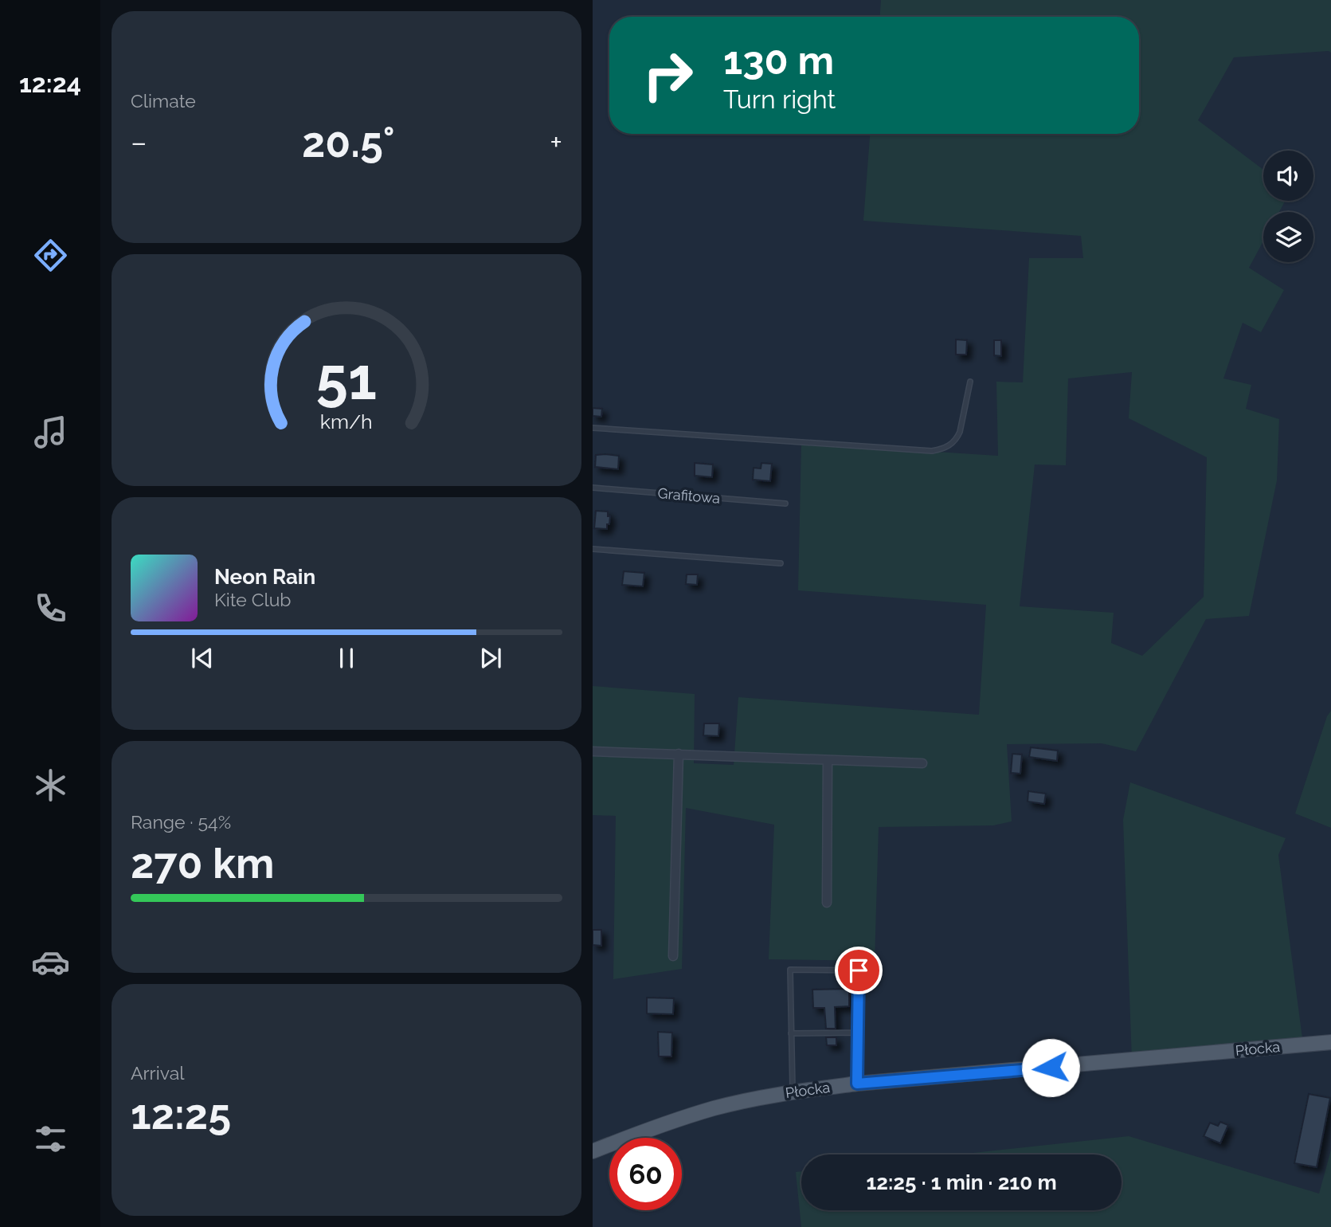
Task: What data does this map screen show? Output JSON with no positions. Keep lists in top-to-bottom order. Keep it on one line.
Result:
{"streets":{"main road":["Płocka"],"lane":["Grafitowa"]},"page":{"tabs":"12:24","tile":["Climate",["Range · 54%","270 km"],["Arrival","12:25"]],"turn":["130 m","Turn right"],"heat":["−","20.5°","+"],"song":["Neon Rain","Kite Club"],"limit":"60","trip":"12:25 · 1 min · 210 m","gauge":["51","km/h"]}}
